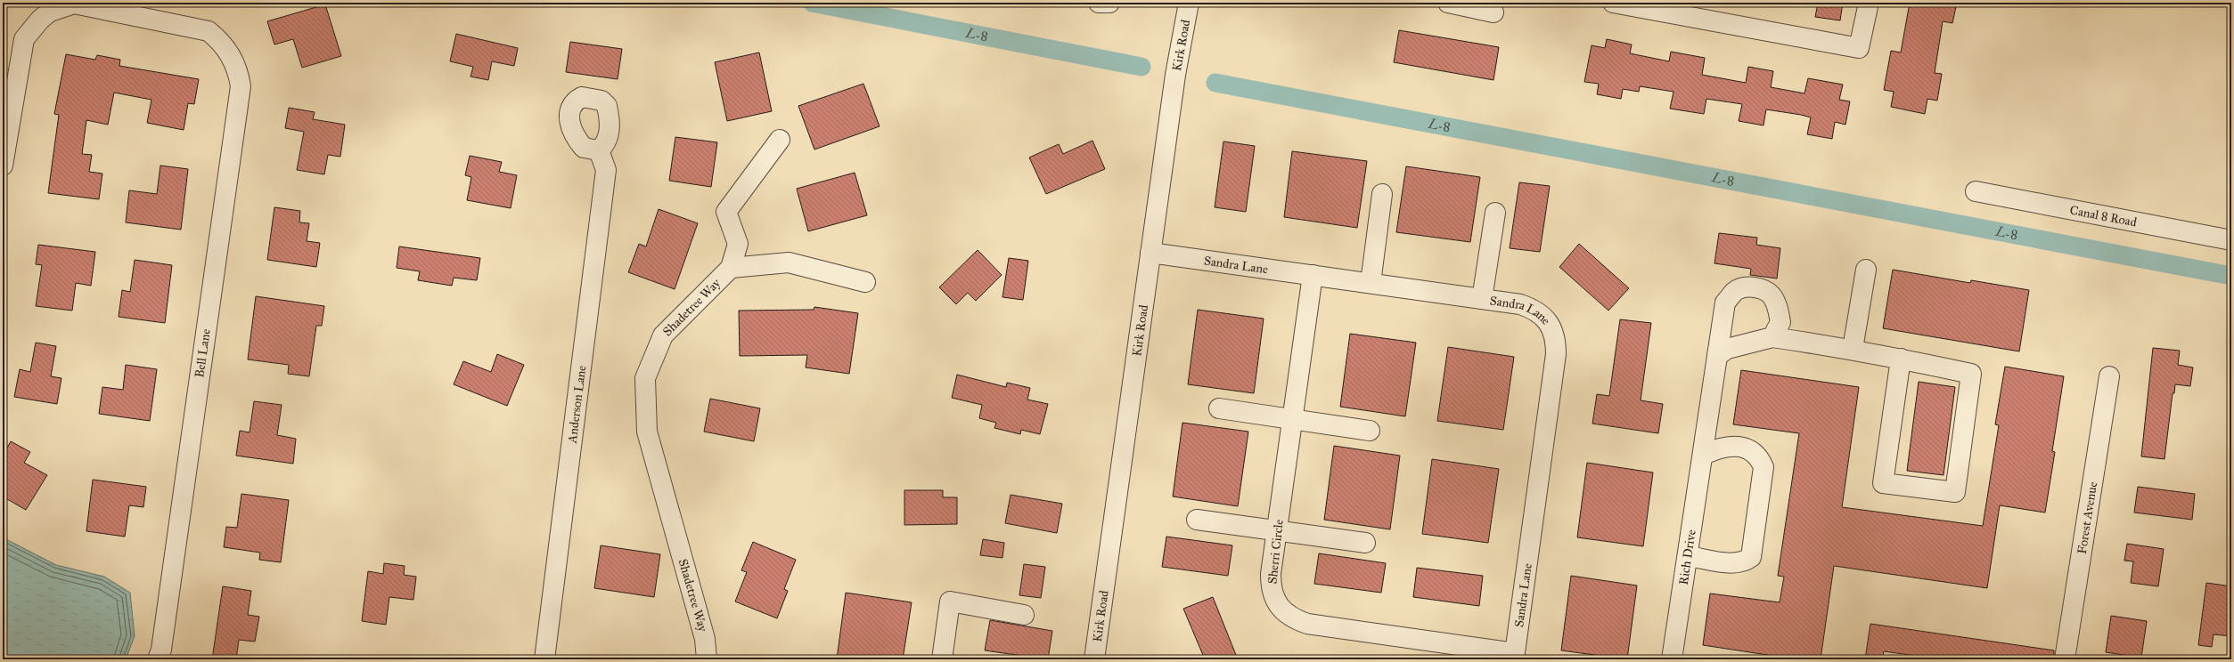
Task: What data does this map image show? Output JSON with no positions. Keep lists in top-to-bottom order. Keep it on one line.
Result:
{"streets":{"street":["Kirk Road","Canal 8 Road","Sandra Lane","Shadetree Way","Bell Lane","Anderson Lane","Forest Avenue","Sherri Circle","Rich Drive"]},"crossings":[["Kirk Road","Sandra Lane"],["Sandra Lane","Sherri Circle"]],"water":["L-8"]}
